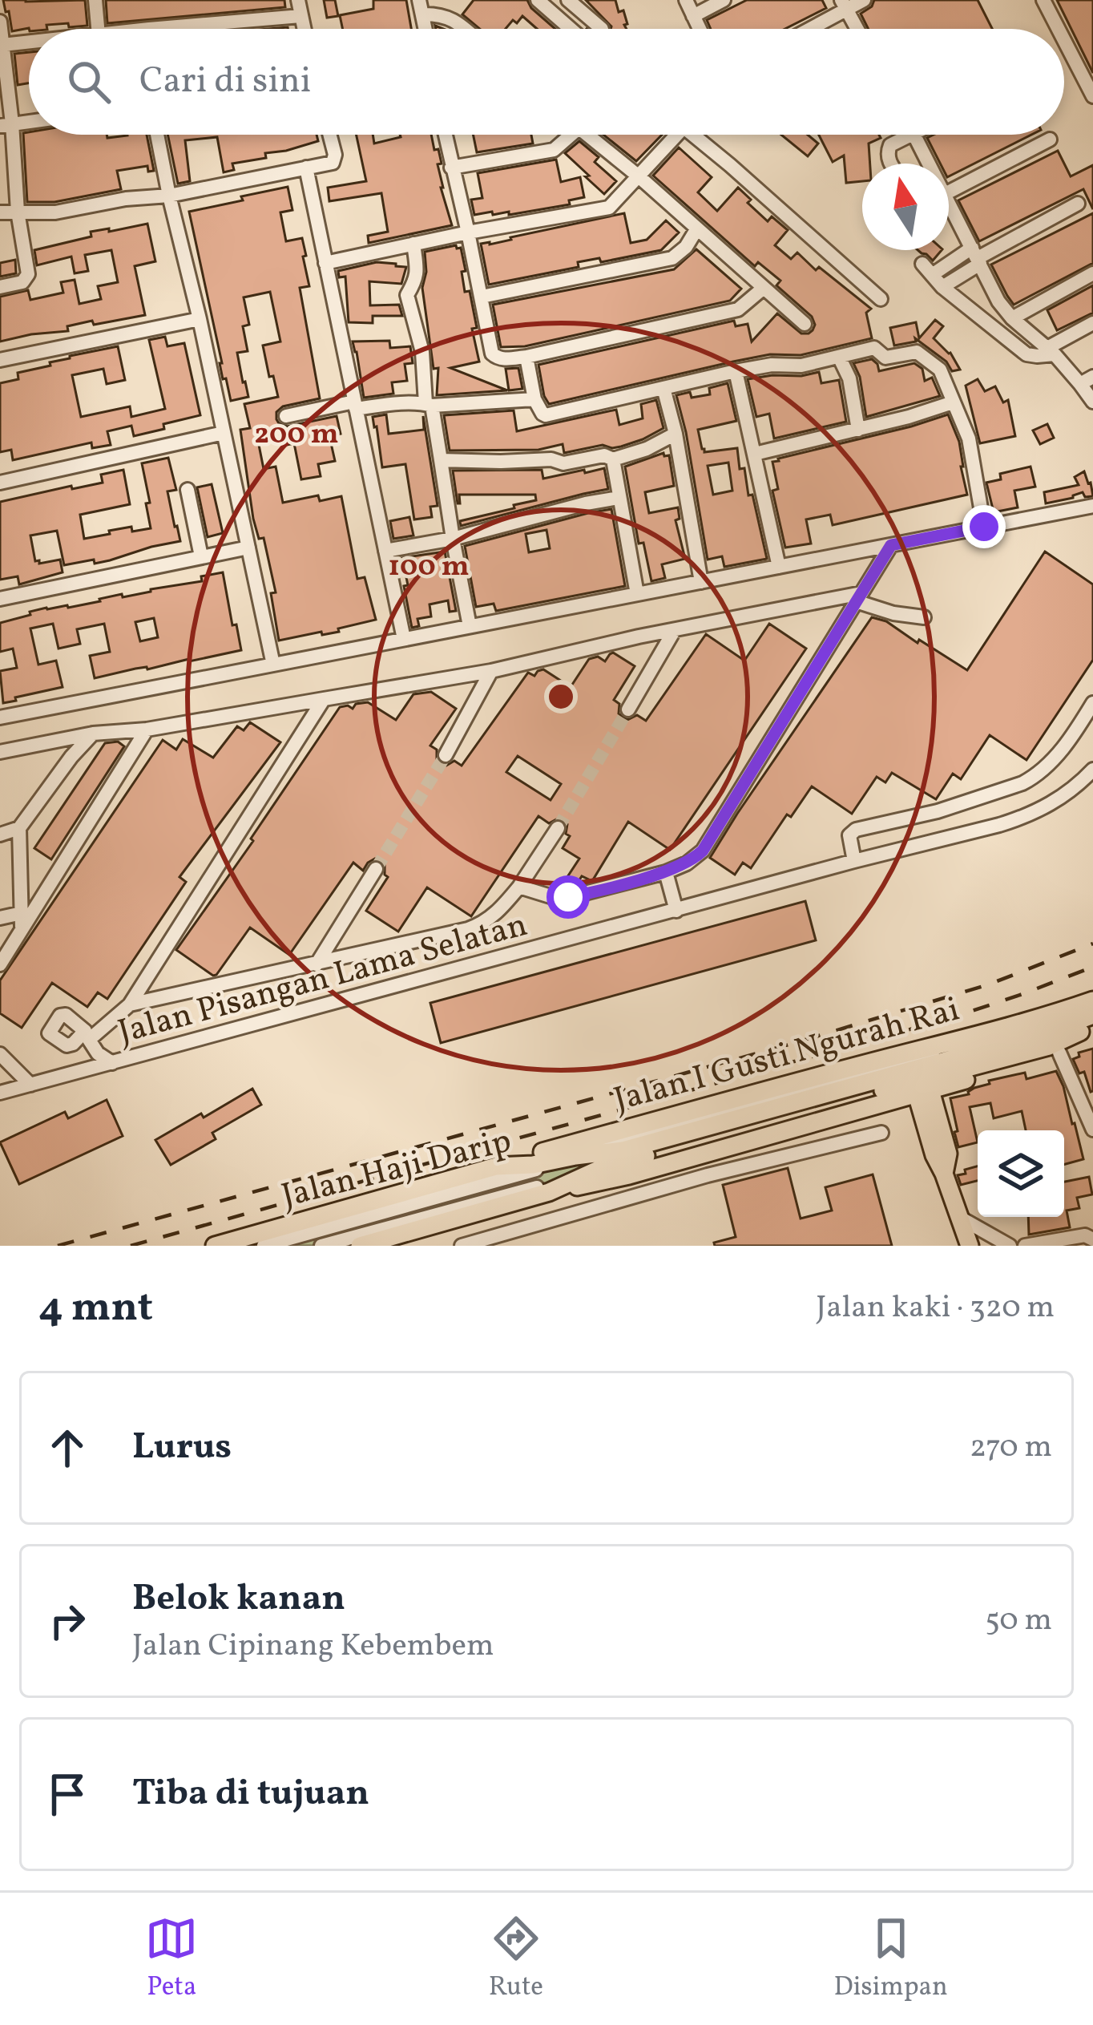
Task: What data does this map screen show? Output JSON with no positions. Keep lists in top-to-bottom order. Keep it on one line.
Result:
{"streets":{"main road":["Jalan I Gusti Ngurah Rai","Jalan Haji Darip"],"street":["Jalan Pisangan Lama Selatan"]},"crossings":[["Jalan I Gusti Ngurah Rai","Jalan Haji Darip"]],"north":"top","page":{"search":"Cari di sini","heading":["4 mnt","Jalan kaki · 320 m"],"list":[["Lurus","270 m"],["Belok kanan","Jalan Cipinang Kebembem","50 m"],"Tiba di tujuan"],"nav":["Peta","Rute","Disimpan"]},"rings":["200 m","100 m"]}
